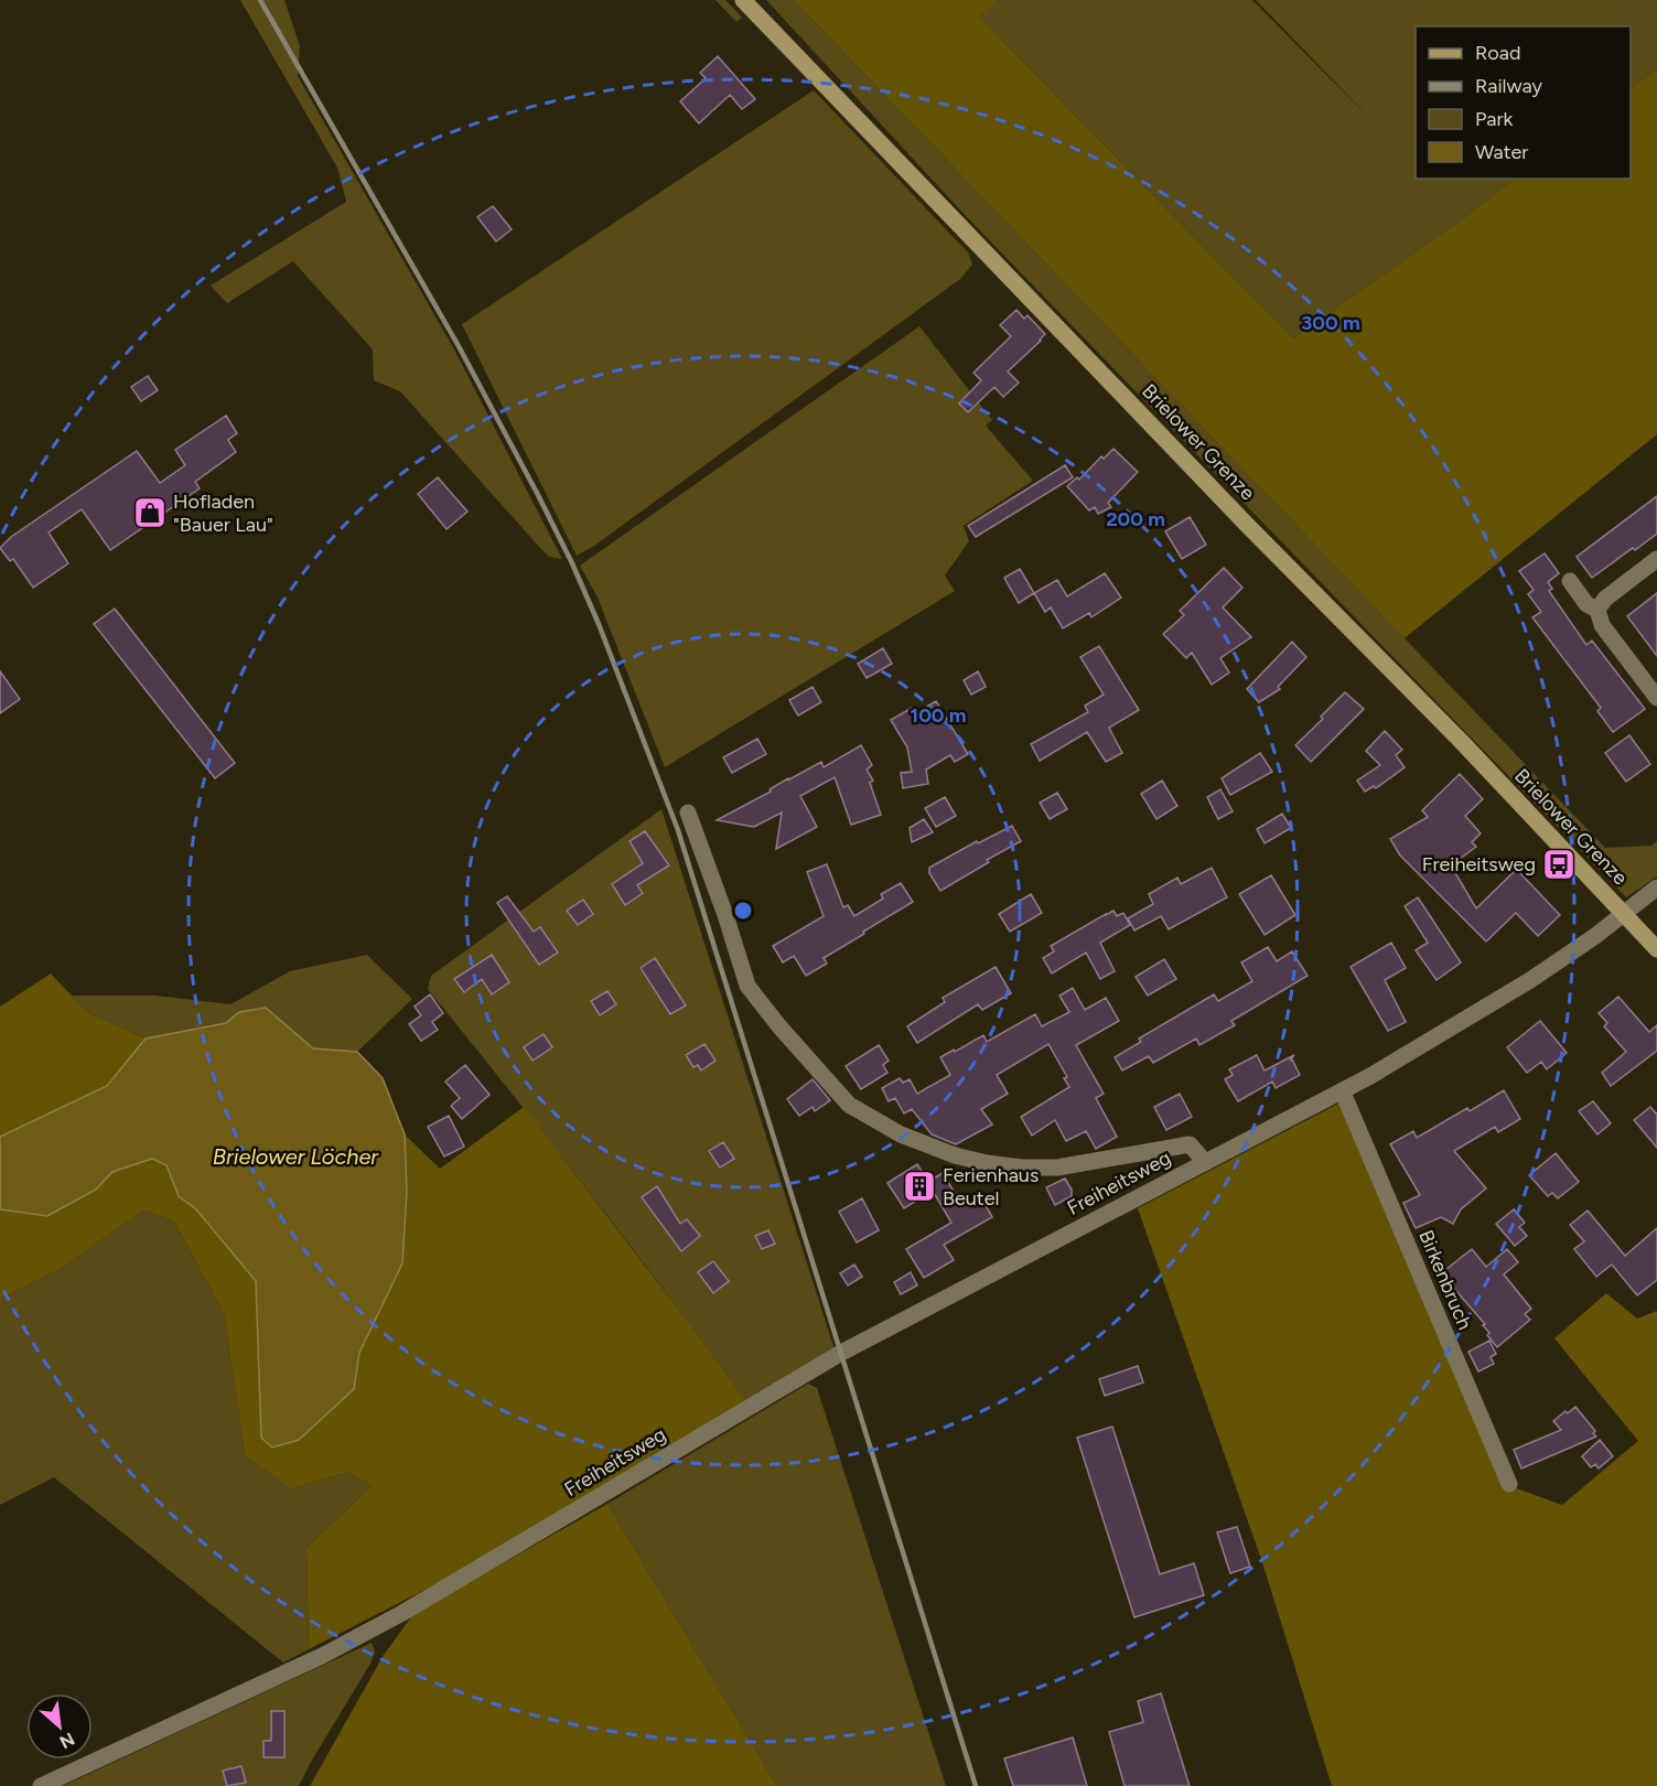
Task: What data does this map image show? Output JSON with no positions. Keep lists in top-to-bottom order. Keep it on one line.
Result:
{"streets":{"main road":["Brielower Grenze"],"street":["Freiheitsweg","Birkenbruch"]},"crossings":[["Brielower Grenze","Freiheitsweg"],["Freiheitsweg","Birkenbruch"]],"water":["Brielower Löcher"],"places":{"shop":["Hofladen \"Bauer Lau\""],"bus stop":["Freiheitsweg"],"building":["Ferienhaus Beutel"]},"legend":["Road","Railway","Park","Water"],"north":"bottom right","rings":["300 m","200 m","100 m"]}
